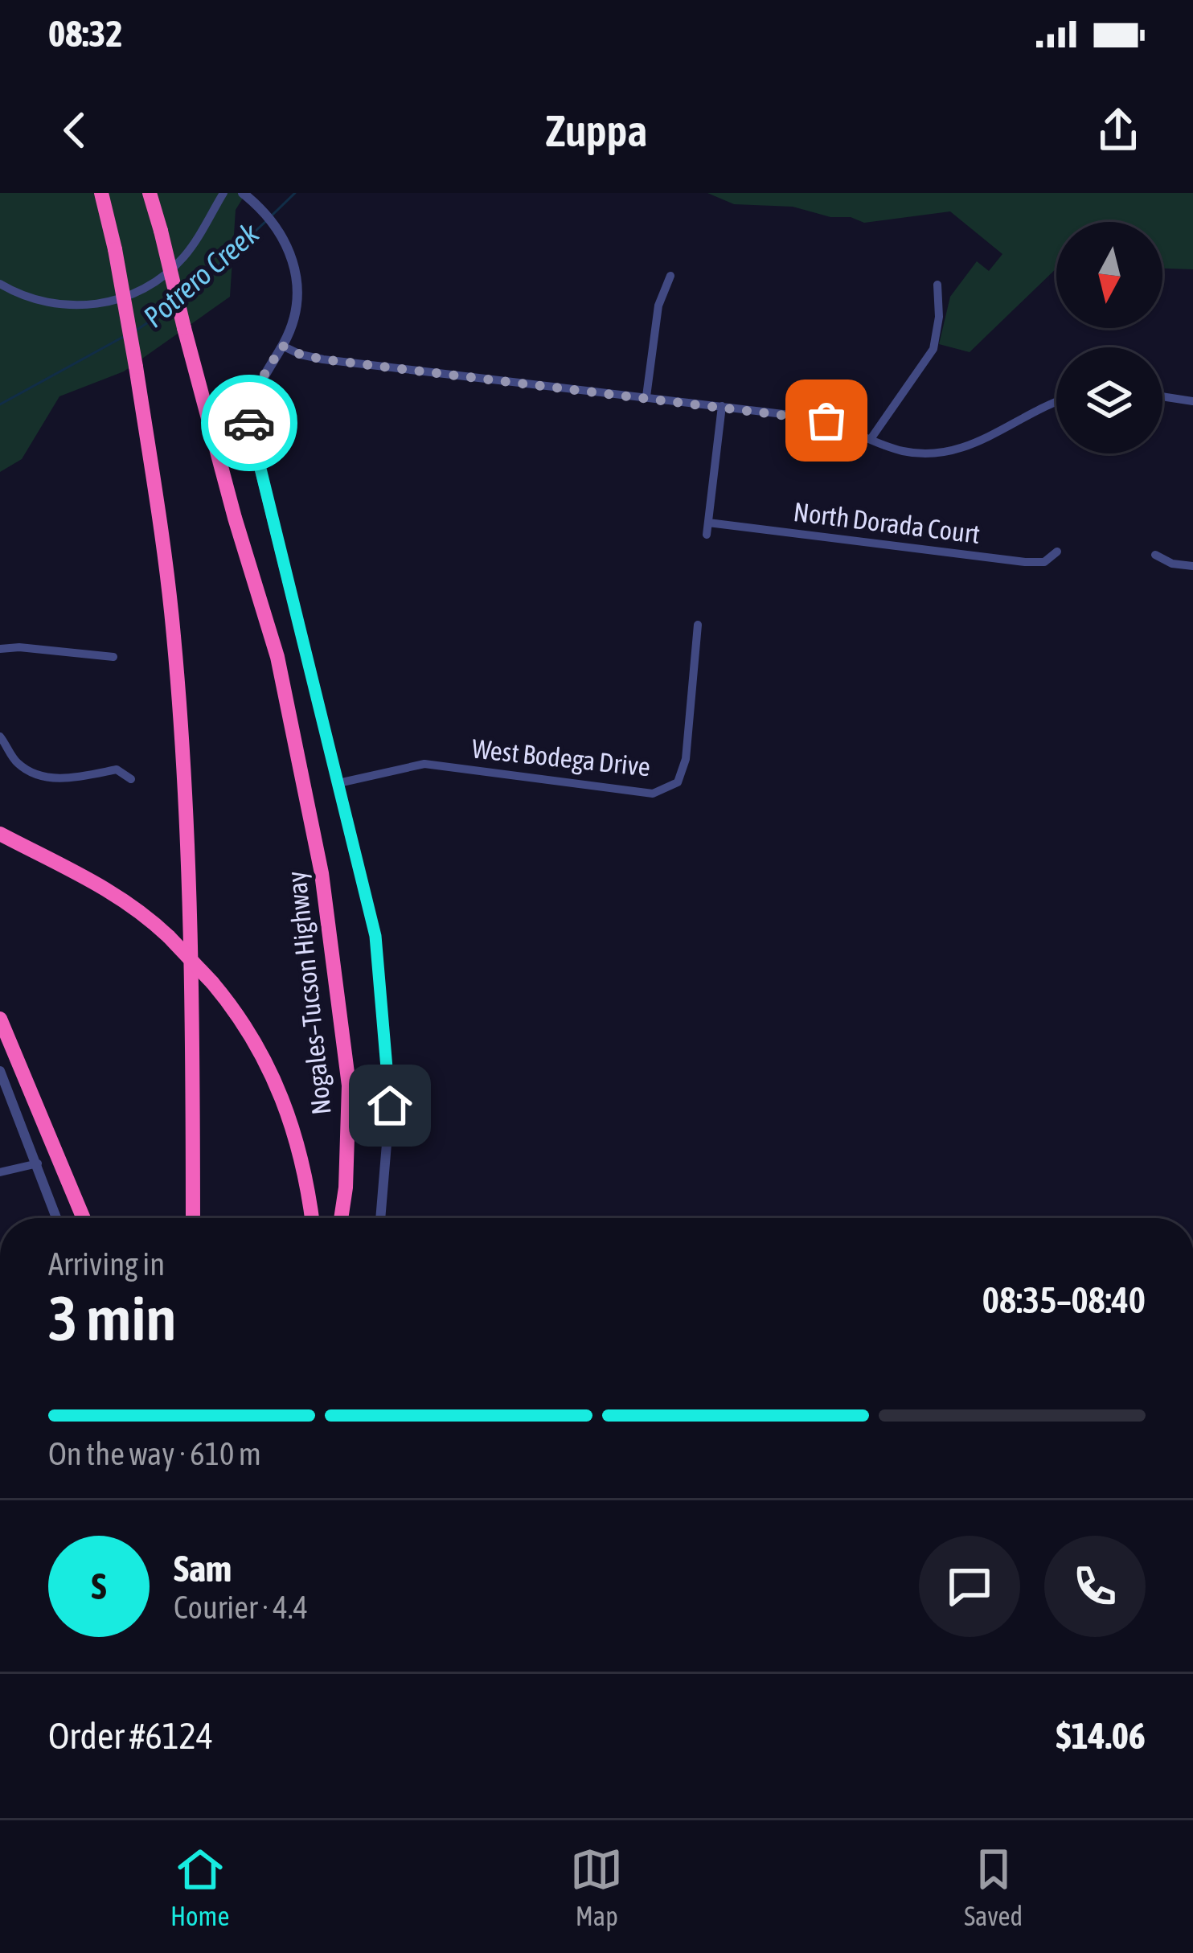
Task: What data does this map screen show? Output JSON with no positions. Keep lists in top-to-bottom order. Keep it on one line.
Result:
{"streets":{"highway":["Nogales–Tucson Highway"],"street":["North Dorada Court","West Bodega Drive"]},"water":["Potrero Creek"],"north":"bottom","page":{"status":"08:32","header":"Zuppa","heading":["3 min","Arriving in","08:35–08:40"],"panel":["Sam","Courier · 4.4","Order #6124","$14.06"],"bar":"On the way · 610 m","round":"S","tabs":["Home","Map","Saved"]}}
